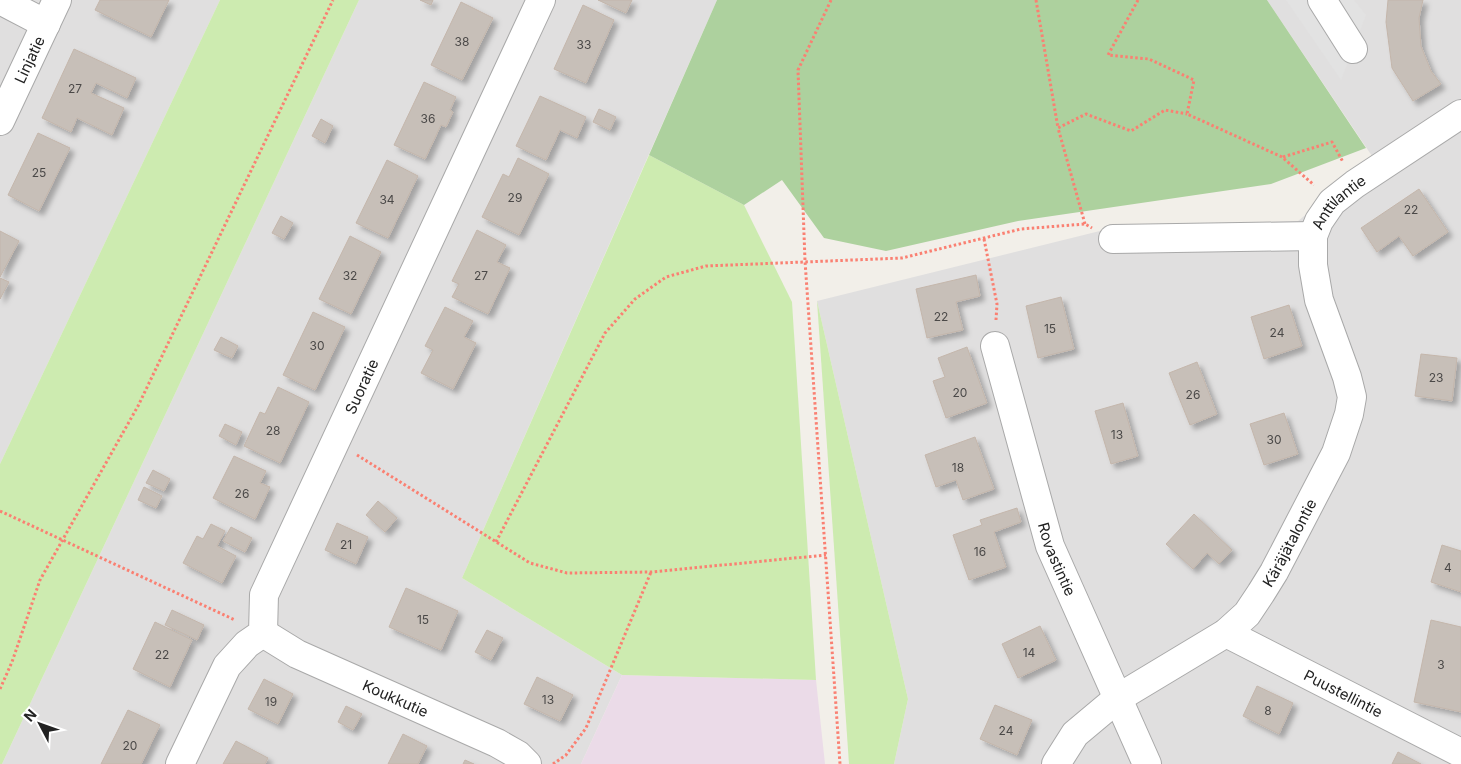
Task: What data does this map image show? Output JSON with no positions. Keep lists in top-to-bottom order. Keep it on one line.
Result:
{"streets":{"street":["Linjatie","Anttilantie","Suoratie","Käräjätalontie","Rovastintie","Puustellintie","Koukkutie"]},"crossings":[["Anttilantie","Käräjätalontie"],["Suoratie","Koukkutie"],["Käräjätalontie","Rovastintie"],["Käräjätalontie","Puustellintie"]],"house_numbers":["38","33","27","36","25","29","34","22","32","27","22","15","24","30","23","20","26","28","13","30","18","26","21","16","4","15","14","22","3","13","19","8","24","20"],"north":"top left"}
